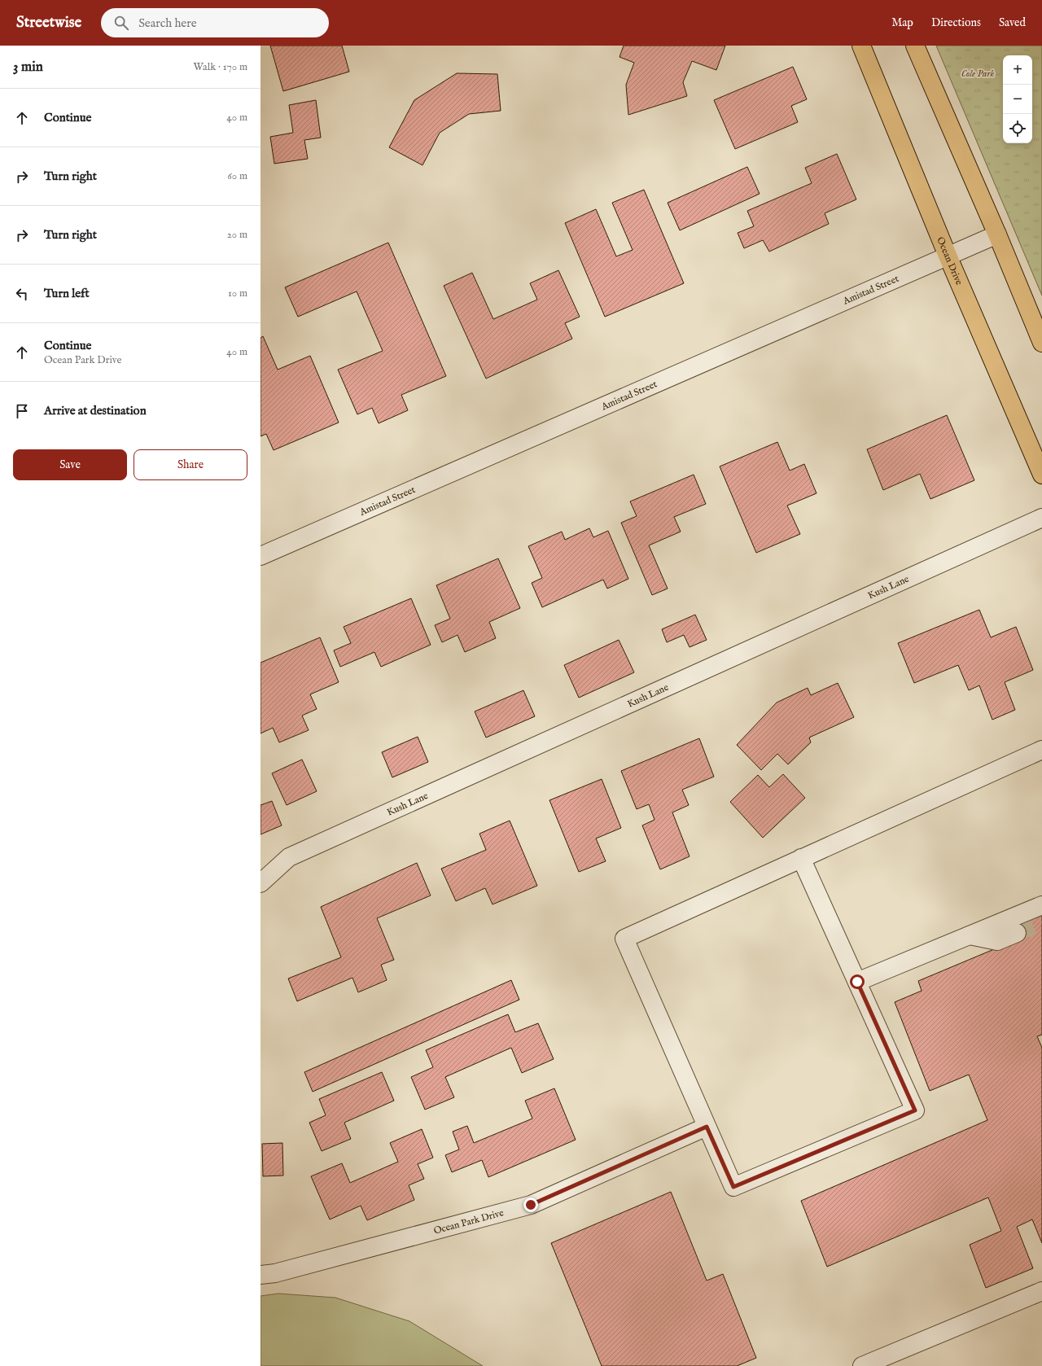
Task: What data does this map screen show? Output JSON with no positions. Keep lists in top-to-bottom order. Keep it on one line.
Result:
{"streets":{"main road":["Ocean Drive"],"street":["Amistad Street","Kush Lane","Ocean Park Drive"]},"crossings":[["Ocean Drive","Amistad Street"]],"parks":["Cole Park"],"page":{"header":"Streetwise","search":"Search here","nav":["Map","Directions","Saved"],"heading":["3 min","Walk · 170 m"],"map_buttons":["+","−"],"list":[["Continue","40 m"],["Turn right","60 m"],["Turn right","20 m"],["Turn left","10 m"],["Continue","Ocean Park Drive","40 m"],"Arrive at destination"],"buttons":["Save","Share"]}}
